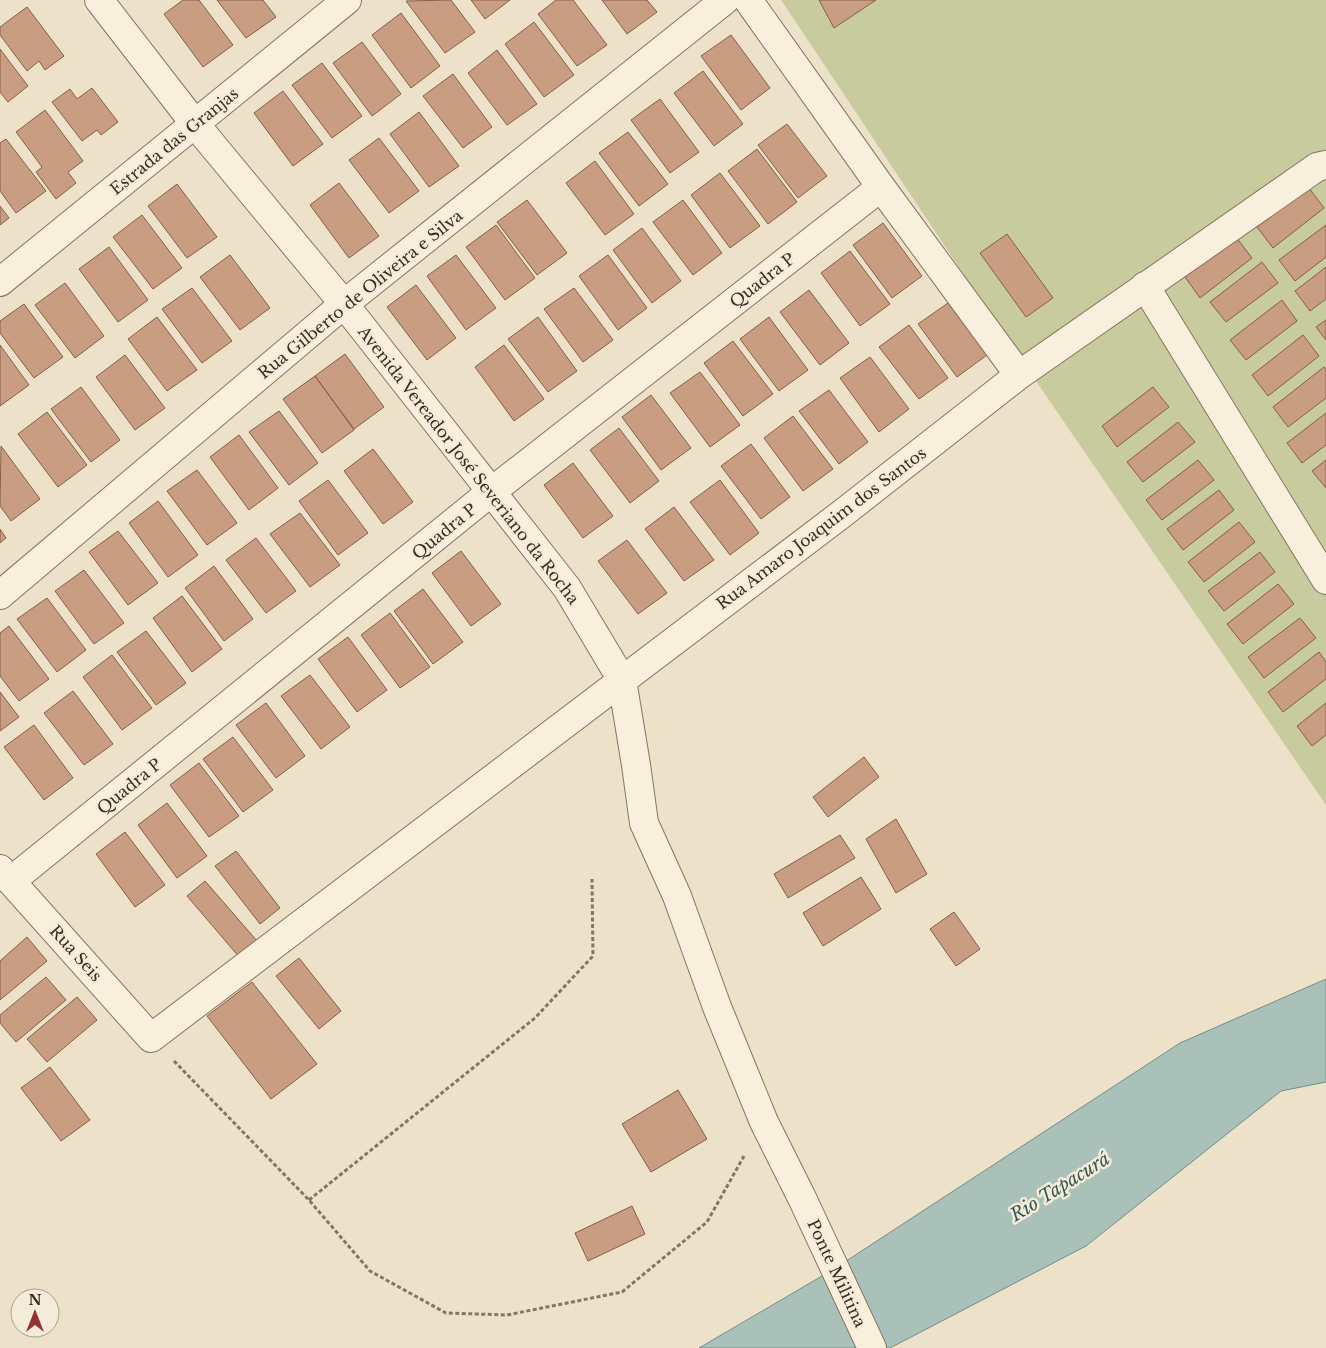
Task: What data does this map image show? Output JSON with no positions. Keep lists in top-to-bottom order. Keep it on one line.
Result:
{"streets":{"street":["Estrada das Granjas","Quadra P","Rua Gilberto de Oliveira e Silva","Avenida Vereador José Severiano da Rocha","Rua Amaro Joaquim dos Santos","Rua Seis","Ponte Militina"]},"crossings":[["Estrada das Granjas","Avenida Vereador José Severiano da Rocha"],["Quadra P","Avenida Vereador José Severiano da Rocha"],["Quadra P","Rua Seis"],["Rua Gilberto de Oliveira e Silva","Avenida Vereador José Severiano da Rocha"],["Avenida Vereador José Severiano da Rocha","Rua Amaro Joaquim dos Santos"],["Avenida Vereador José Severiano da Rocha","Ponte Militina"],["Rua Amaro Joaquim dos Santos","Rua Seis"],["Rua Amaro Joaquim dos Santos","Ponte Militina"]],"water":["Rio Tapacurá"],"north":"top"}
